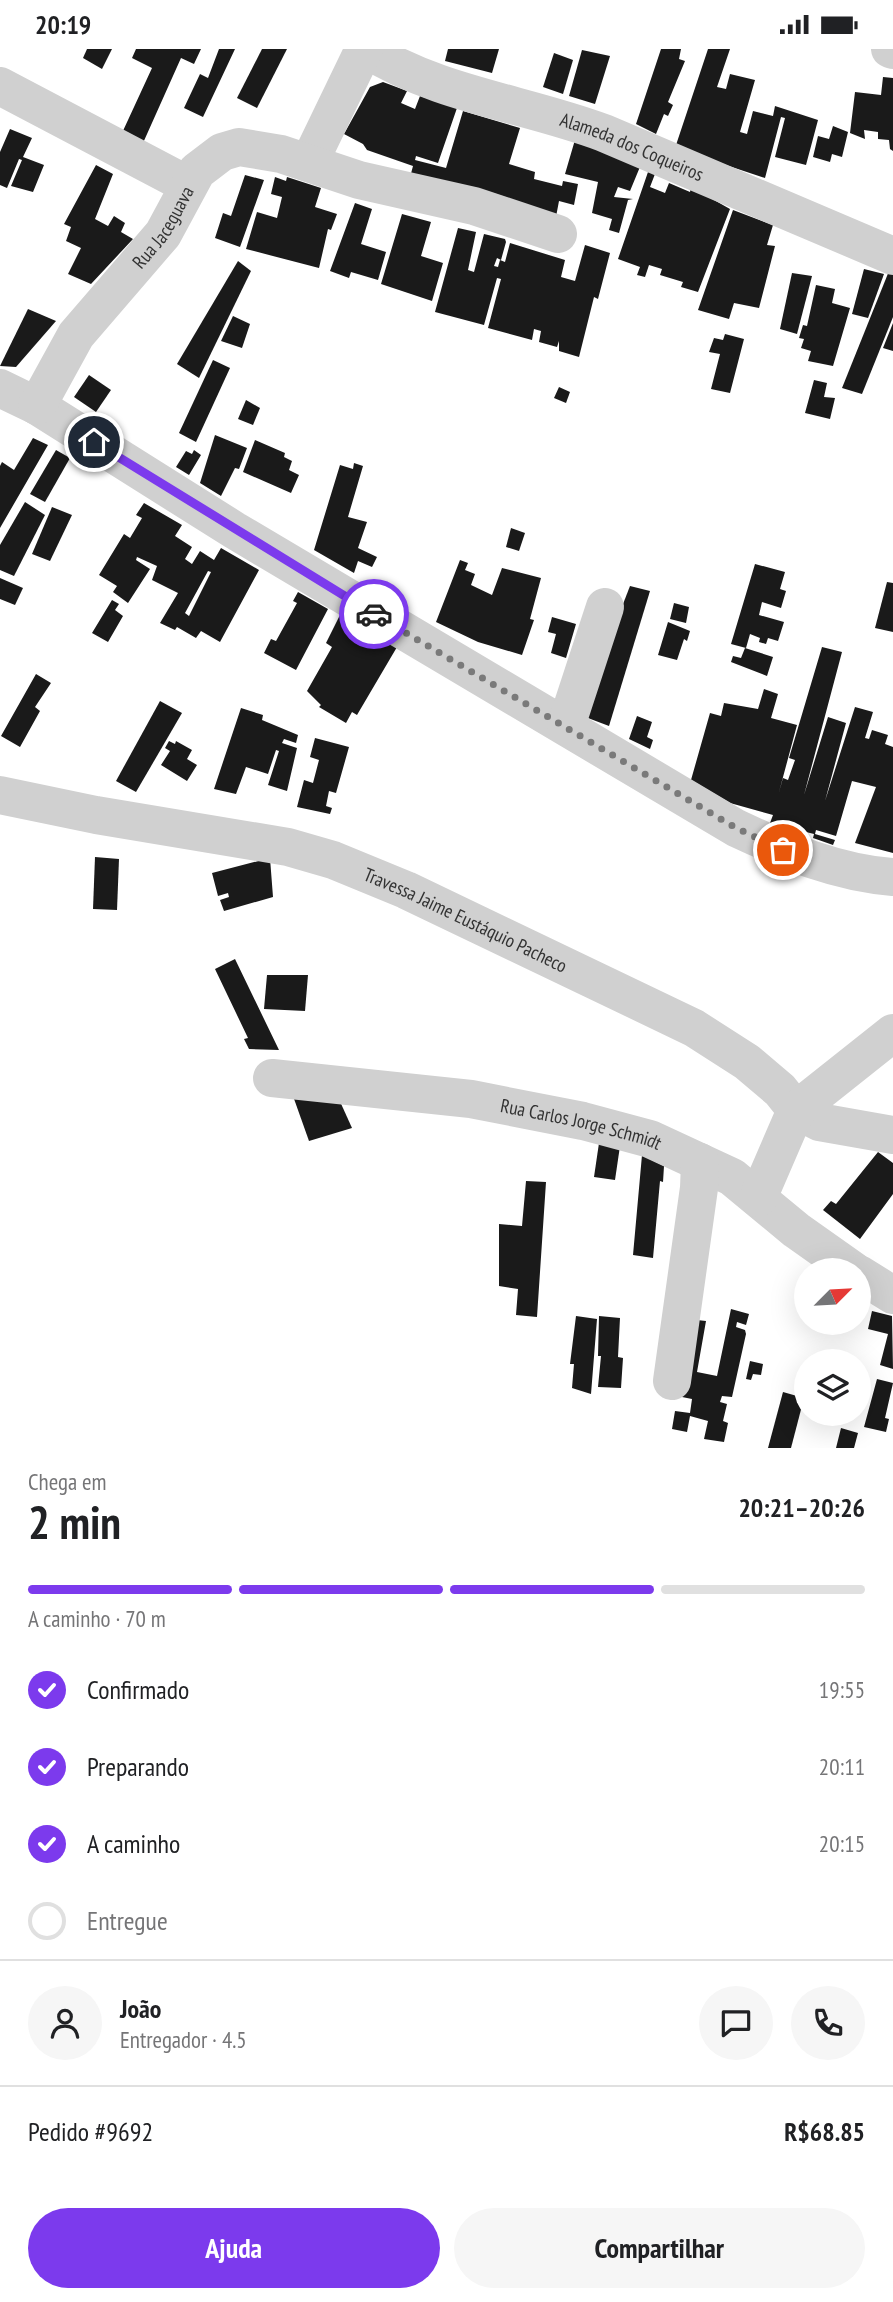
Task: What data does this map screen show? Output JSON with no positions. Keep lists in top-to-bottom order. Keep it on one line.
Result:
{"streets":{"street":["Alameda dos Coqueiros","Rua Jaceguava","Travessa Jaime Eustáquio Pacheco","Rua Carlos Jorge Schmidt"]},"north":"top right","page":{"status":"20:19","heading":["2 min","Chega em","20:21–20:26"],"panel":["João","Entregador · 4.5","Pedido #9692","R$68.85"],"bar":"A caminho · 70 m","list":[["Confirmado","19:55"],["Preparando","20:11"],["A caminho","20:15"],"Entregue"],"buttons":["Ajuda","Compartilhar"]}}
